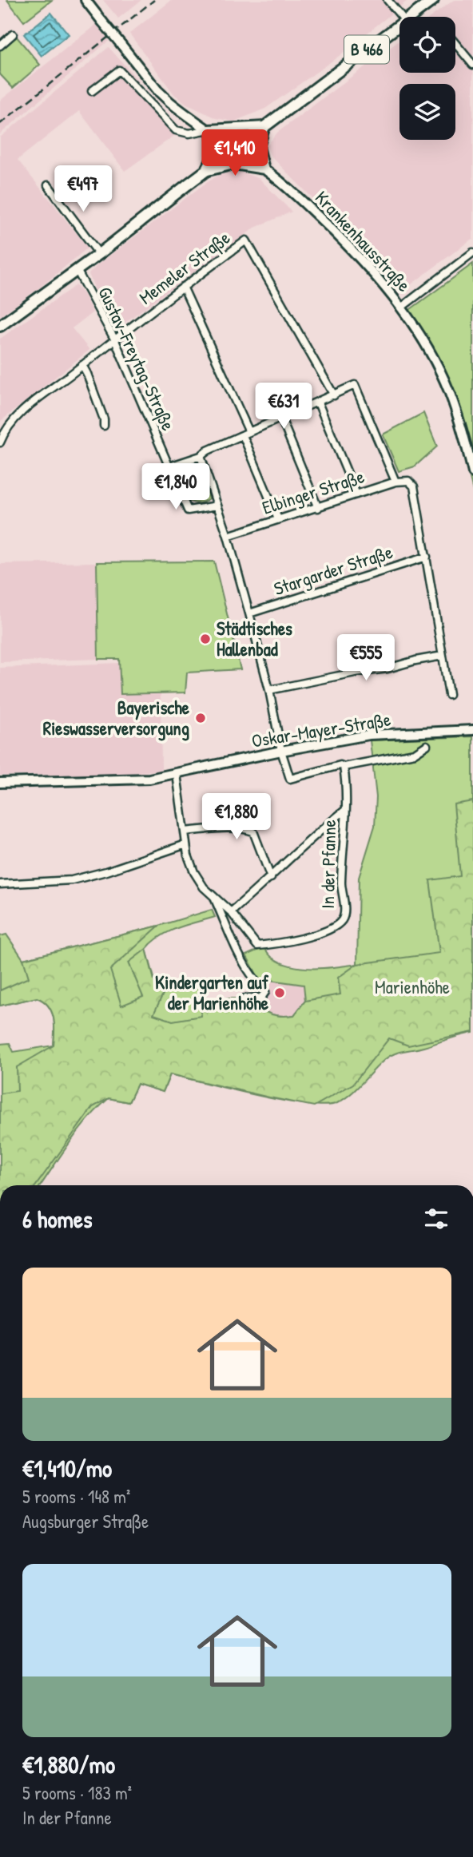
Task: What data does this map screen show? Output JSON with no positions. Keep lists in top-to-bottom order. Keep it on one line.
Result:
{"streets":{"main road":["B 466"],"street":["Krankenhausstraße","Memeler Straße","Gustav-Freytag-Straße","Elbinger Straße","Stargarder Straße","Oskar-Mayer-Straße","In der Pfanne"]},"crossings":[["B 466","Krankenhausstraße"],["B 466","Gustav-Freytag-Straße"],["Memeler Straße","Gustav-Freytag-Straße"],["Elbinger Straße","Stargarder Straße"],["Oskar-Mayer-Straße","In der Pfanne"]],"parks":["Marienhöhe"],"places":["Städtisches Hallenbad","Bayerische Rieswasserversorgung","Kindergarten auf der Marienhöhe"],"page":{"price":["€1,410","€497","€631","€1,840","€555","€1,880"],"heading":"6 homes","list":[{"name":"€1,410/mo","note":"5 rooms · 148 m² · Augsburger Straße"},{"name":"€1,880/mo","note":"5 rooms · 183 m² · In der Pfanne"}]}}
